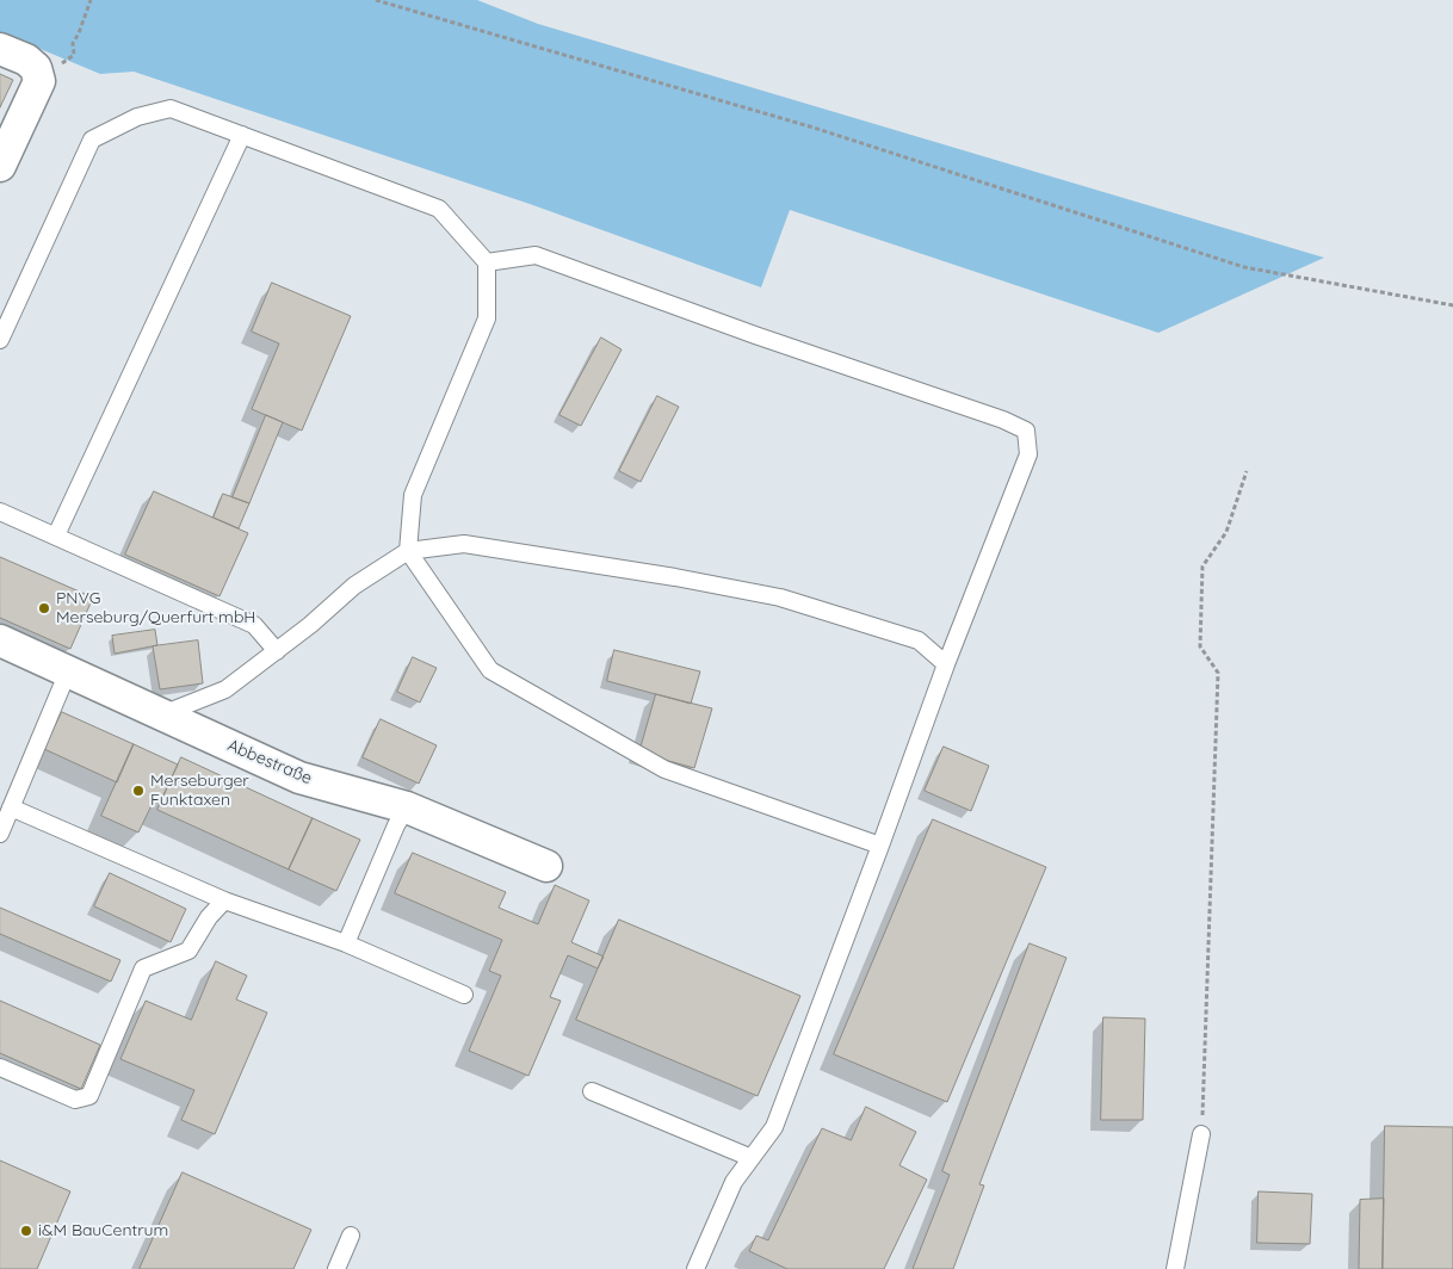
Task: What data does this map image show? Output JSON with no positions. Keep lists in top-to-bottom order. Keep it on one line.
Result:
{"streets":{"street":["Abbestraße"]},"places":["PNVG Merseburg/Querfurt mbH","Merseburger Funktaxen","i&M BauCentrum"]}
